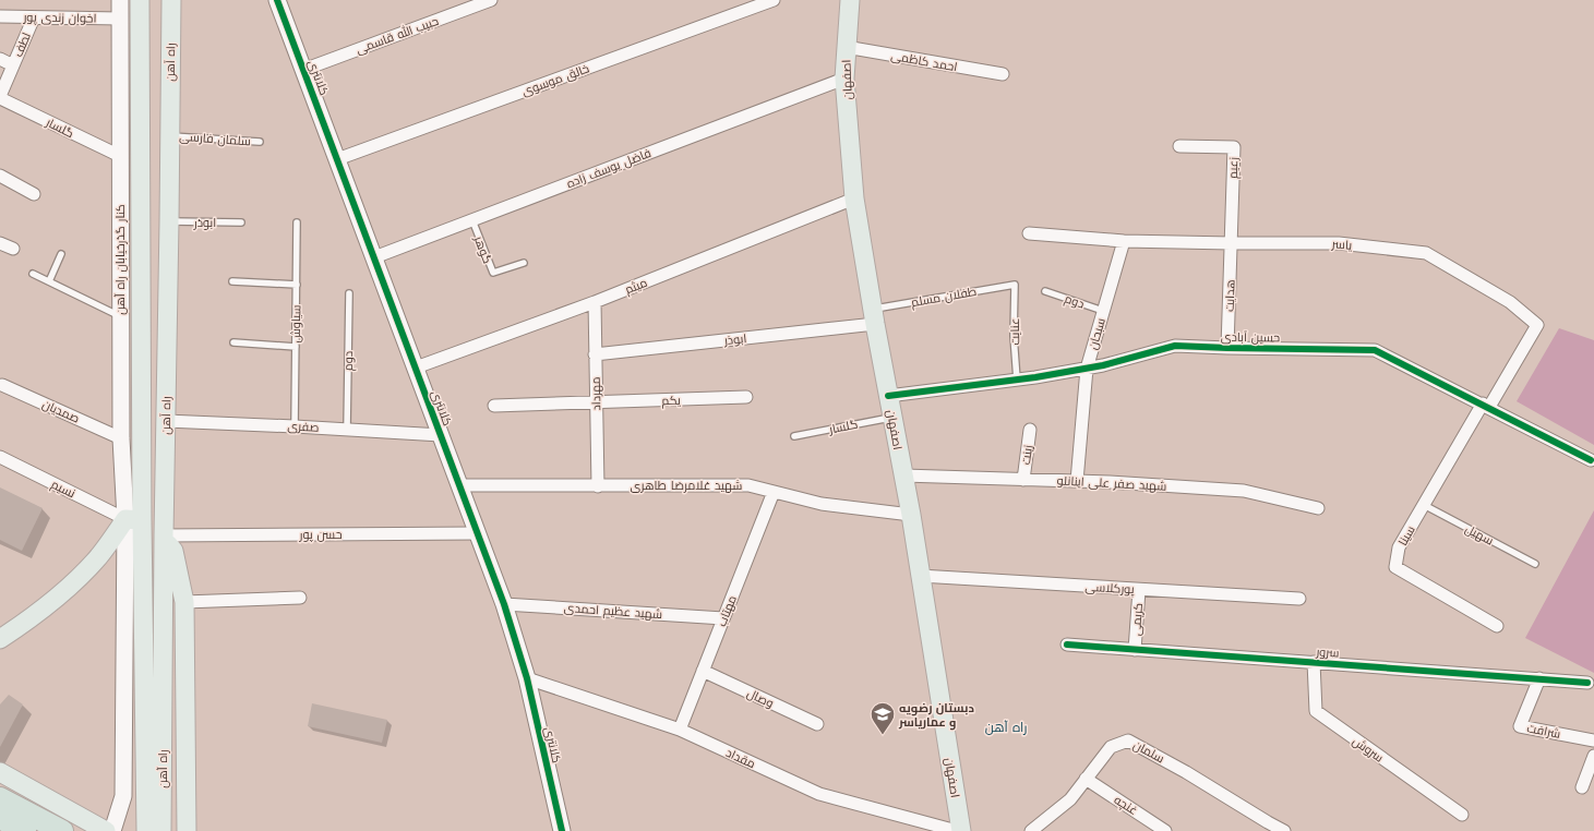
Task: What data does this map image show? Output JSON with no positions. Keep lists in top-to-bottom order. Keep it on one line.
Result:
{"streets":{"main road":["راه آهن","اصفهان"],"street":["اخوان زندی پور","حبیب الله قاسمی","لطف","احمد کاظمی","کلانتری","خالق موسوی","گلسار","فاضل یوسف زاده","زعیم","ابوذر","یاسر","کنار گذرخیابان راه آهن","میثم","هدایت","سبحان","حسین آبادی","مهرداد","یکم","صمدیان","صفری","زینت","شهید صفر علی اینانلو","شهید غلامرضا طاهری","نسیم","حسن پور","سینا","پورکلاسی","شهید عظیم احمدی","مهتاب","کریمی","سرور","وصال","شرافت","سروش","سلمان","مقداد","غنچه"],"lane":["سلمان فارسی","گوهر","طفلان مسلم","دوم","سیاوش","عنایت","سهیل"]},"crossings":[["اخوان زندی پور","لطف"],["اخوان زندی پور","کنار گذرخیابان راه آهن"],["حبیب الله قاسمی","کلانتری"],["لطف","گلسار"],["احمد کاظمی","اصفهان"],["راه آهن","سلمان فارسی"],["راه آهن","ابوذر"],["راه آهن","کنار گذرخیابان راه آهن"],["راه آهن","صفری"],["راه آهن","نسیم"],["راه آهن","حسن پور"],["کلانتری","خالق موسوی"],["کلانتری","فاضل یوسف زاده"],["کلانتری","میثم"],["کلانتری","صفری"],["کلانتری","شهید غلامرضا طاهری"],["کلانتری","حسن پور"],["کلانتری","شهید عظیم احمدی"],["کلانتری","مقداد"],["اصفهان","گلسار"],["اصفهان","فاضل یوسف زاده"],["اصفهان","ابوذر"],["اصفهان","میثم"],["اصفهان","طفلان مسلم"],["اصفهان","حسین آبادی"],["اصفهان","شهید صفر علی اینانلو"],["اصفهان","شهید غلامرضا طاهری"],["اصفهان","پورکلاسی"],["گلسار","کنار گذرخیابان راه آهن"],["فاضل یوسف زاده","گوهر"],["زعیم","یاسر"],["زعیم","هدایت"],["ابوذر","طفلان مسلم"],["ابوذر","مهرداد"],["یاسر","هدایت"],["یاسر","سبحان"],["یاسر","حسین آبادی"],["یاسر","سینا"],["کنار گذرخیابان راه آهن","صمدیان"],["کنار گذرخیابان راه آهن","نسیم"],["میثم","مهرداد"],["هدایت","حسین آبادی"],["طفلان مسلم","عنایت"],["دوم","سبحان"],["دوم","صفری"],["سیاوش","صفری"],["عنایت","حسین آبادی"],["سبحان","حسین آبادی"],["سبحان","شهید صفر علی اینانلو"],["حسین آبادی","سینا"],["مهرداد","یکم"],["مهرداد","شهید غلامرضا طاهری"],["زینت","شهید صفر علی اینانلو"],["شهید غلامرضا طاهری","مهتاب"],["سهیل","سینا"],["پورکلاسی","کریمی"],["شهید عظیم احمدی","مهتاب"],["مهتاب","وصال"],["مهتاب","مقداد"],["کریمی","سرور"],["سرور","شرافت"],["سرور","سروش"],["سلمان","غنچه"]],"districts":["راه آهن"],"places":{"school or university":["دبستان رضویه و عماریاسر"]}}
